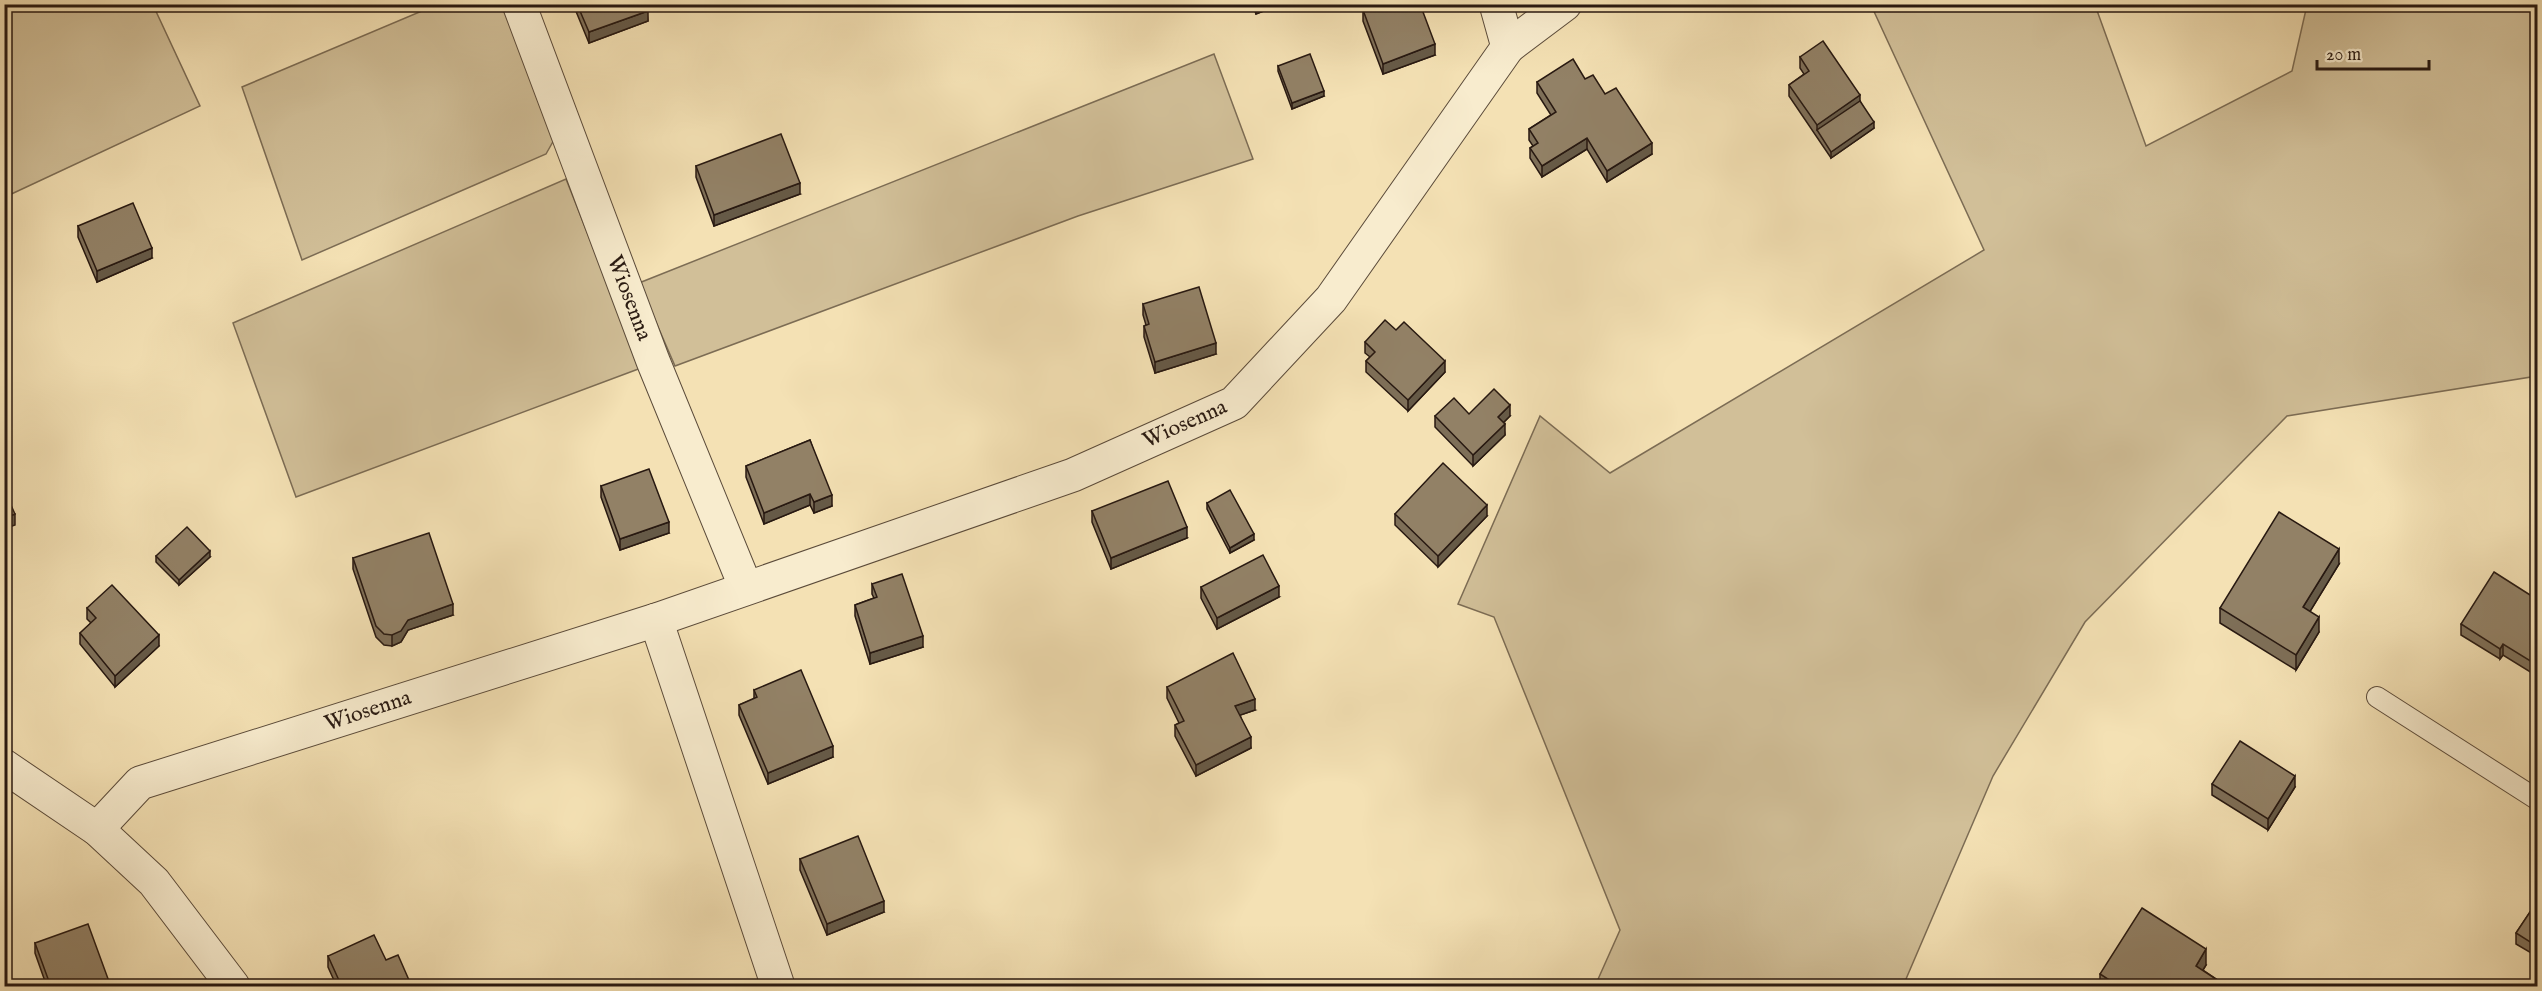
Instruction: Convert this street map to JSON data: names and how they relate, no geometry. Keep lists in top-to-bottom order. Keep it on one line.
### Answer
{"streets":{"street":["Wiosenna"]},"scale_bar":"20 m"}
